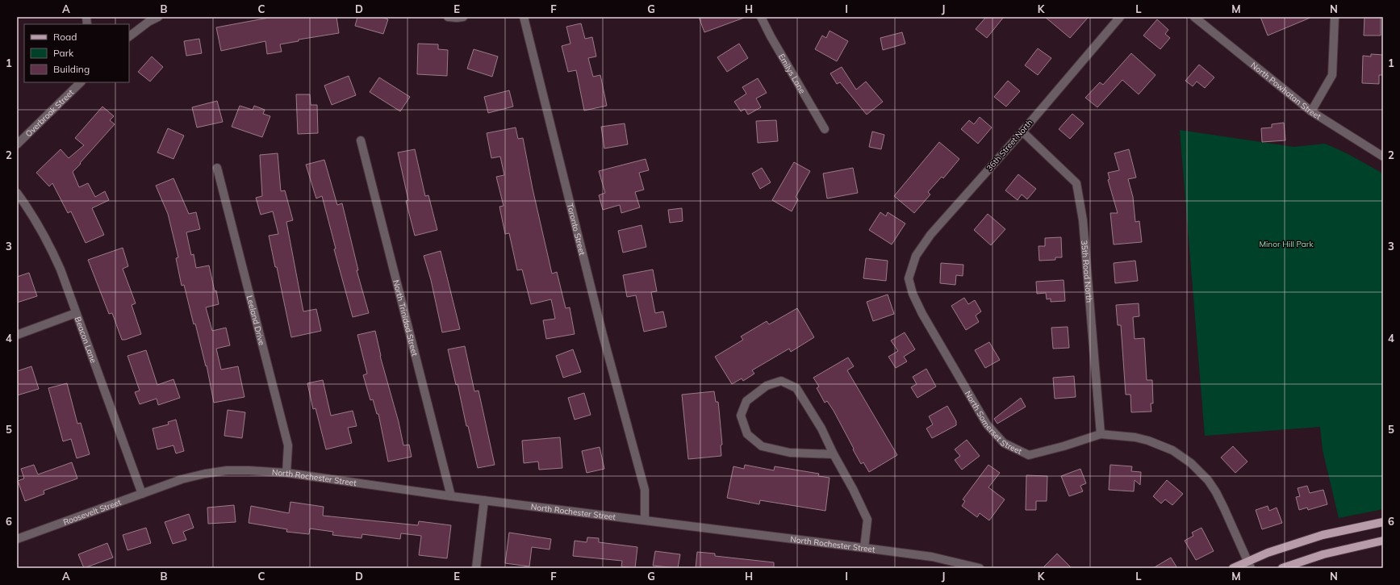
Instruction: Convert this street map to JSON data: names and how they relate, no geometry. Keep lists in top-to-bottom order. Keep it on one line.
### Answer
{"streets":{"street":["Emilys Lane","North Powhatan Street","Overbrook Street","36th Street North","Toronto Street","35th Road North","North Trinidad Street","Leeland Drive","Beacon Lane","North Somerset Street","North Rochester Street","Roosevelt Street"]},"crossings":[["36th Street North","35th Road North"],["36th Street North","North Somerset Street"],["Toronto Street","North Rochester Street"],["35th Road North","North Somerset Street"],["North Trinidad Street","North Rochester Street"],["Leeland Drive","North Rochester Street"],["Beacon Lane","Roosevelt Street"],["North Rochester Street","Roosevelt Street"]],"parks":["Minor Hill Park"],"legend":["Road","Park","Building"],"grid":{"columns":["A","B","C","D","E","F","G","H","I","J","K","L","M","N"],"rows":["1","2","3","4","5","6"]}}
